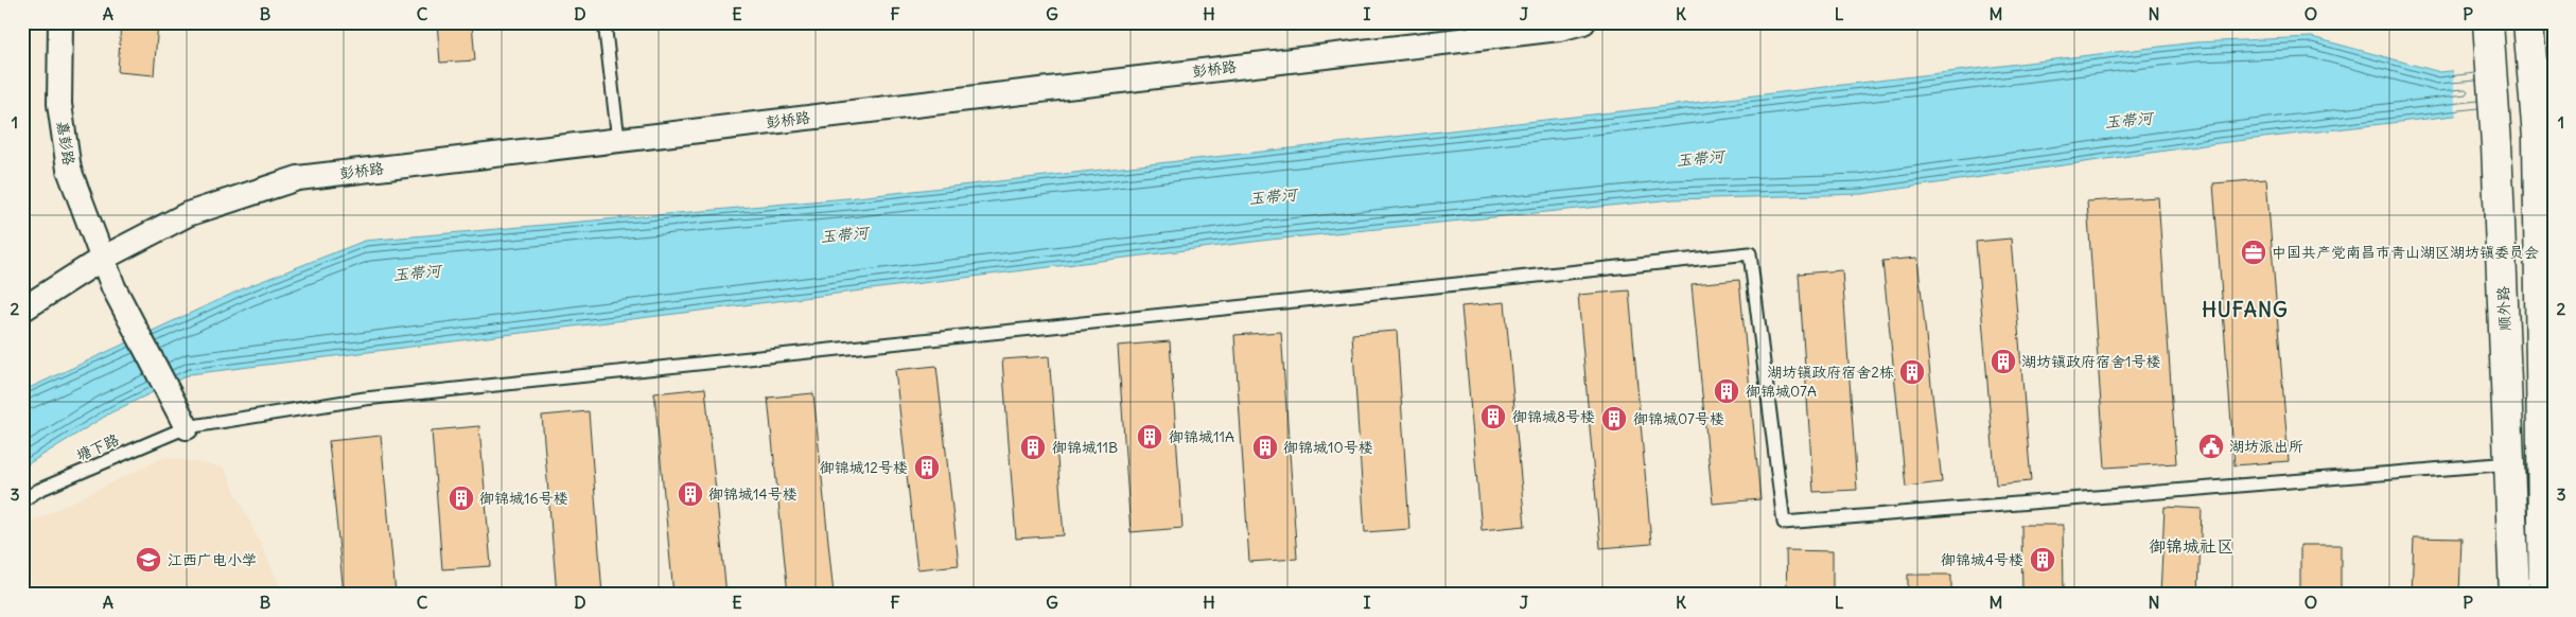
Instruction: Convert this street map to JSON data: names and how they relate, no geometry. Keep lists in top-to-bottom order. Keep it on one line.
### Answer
{"streets":{"main road":["顺外路"],"street":["彭桥路","嘉彭路"],"lane":["塘下路"]},"crossings":[["彭桥路","嘉彭路"],["嘉彭路","塘下路"],["顺外路","塘下路"]],"districts":["HUFANG","御锦城社区"],"water":["玉带河"],"places":{"office":["中国共产党南昌市青山湖区湖坊镇委员会"],"building":["湖坊镇政府宿舍1号楼","湖坊镇政府宿舍2栋","御锦城07A","御锦城8号楼","御锦城07号楼","御锦城11A","御锦城11B","御锦城10号楼","御锦城12号楼","御锦城14号楼","御锦城16号楼","御锦城4号楼"],"public building":["湖坊派出所"],"school or university":["江西广电小学"]},"grid":{"columns":["A","B","C","D","E","F","G","H","I","J","K","L","M","N","O","P"],"rows":["1","2","3"]}}
